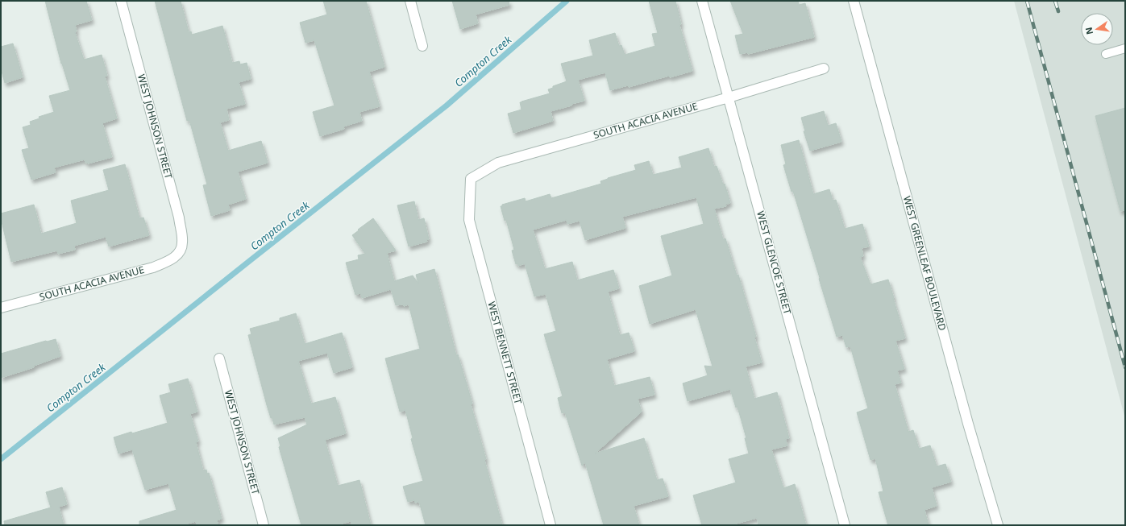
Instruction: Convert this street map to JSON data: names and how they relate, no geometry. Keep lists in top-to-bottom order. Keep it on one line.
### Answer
{"streets":{"street":["SOUTH ACACIA AVENUE","WEST JOHNSON STREET","WEST GLENCOE STREET","WEST GREENLEAF BOULEVARD","WEST BENNETT STREET"]},"crossings":[["SOUTH ACACIA AVENUE","WEST JOHNSON STREET"],["SOUTH ACACIA AVENUE","WEST GLENCOE STREET"],["SOUTH ACACIA AVENUE","WEST BENNETT STREET"]],"water":["Compton Creek"],"north":"left"}
